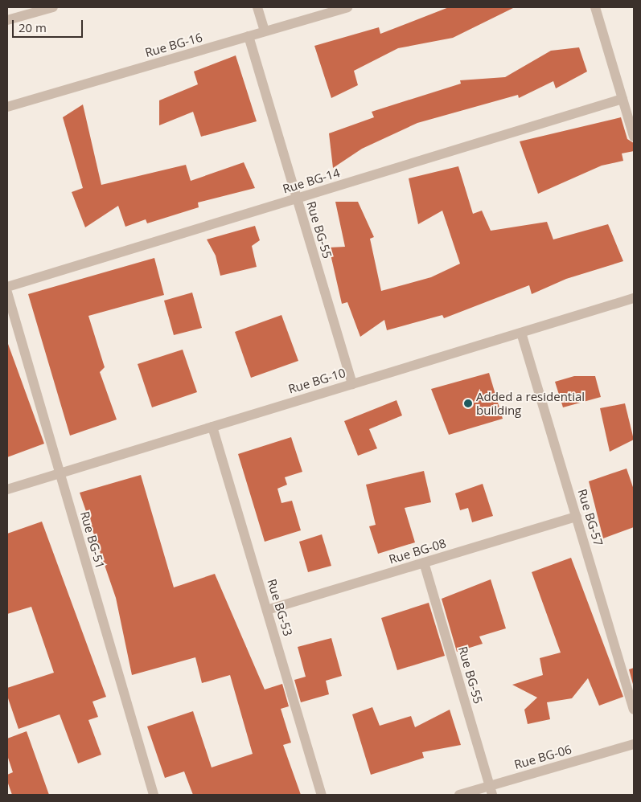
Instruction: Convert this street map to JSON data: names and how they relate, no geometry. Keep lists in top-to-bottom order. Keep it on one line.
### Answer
{"streets":{"street":["Rue BG-16","Rue BG-14","Rue BG-55","Rue BG-10","Rue BG-57","Rue BG-51","Rue BG-08","Rue BG-53","Rue BG-06"]},"crossings":[["Rue BG-16","Rue BG-55"],["Rue BG-14","Rue BG-55"],["Rue BG-55","Rue BG-10"],["Rue BG-55","Rue BG-08"],["Rue BG-55","Rue BG-06"],["Rue BG-10","Rue BG-57"],["Rue BG-10","Rue BG-51"],["Rue BG-10","Rue BG-53"],["Rue BG-57","Rue BG-08"],["Rue BG-08","Rue BG-53"]],"places":["Added a residential building"],"scale_bar":"20 m"}
